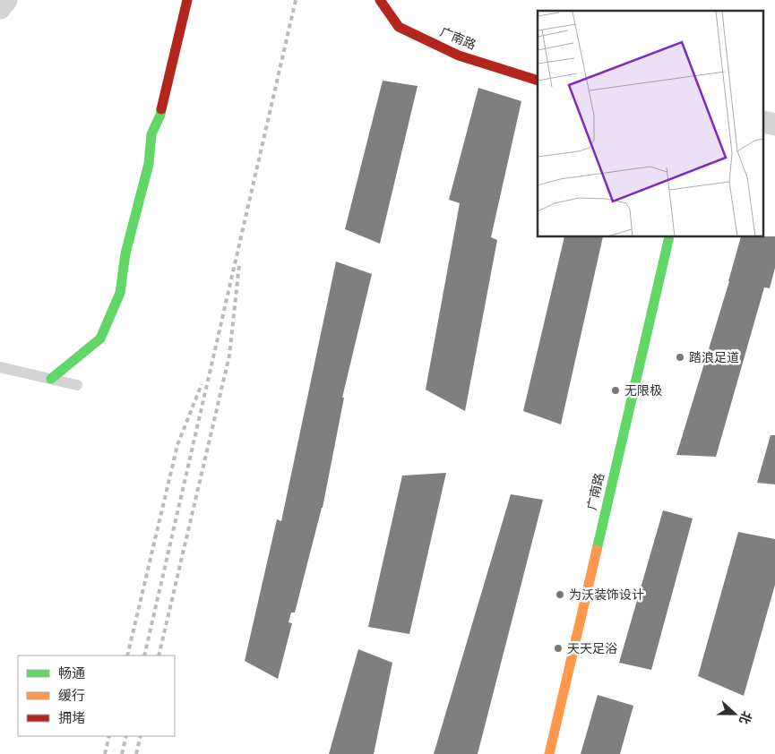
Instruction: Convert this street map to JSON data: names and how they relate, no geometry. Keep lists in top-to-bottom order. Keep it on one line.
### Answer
{"streets":{"street":["广南路"]},"places":["踏浪足道","无限极","为沃装饰设计","天天足浴"],"legend":["畅通","缓行","拥堵"],"north":"right"}
